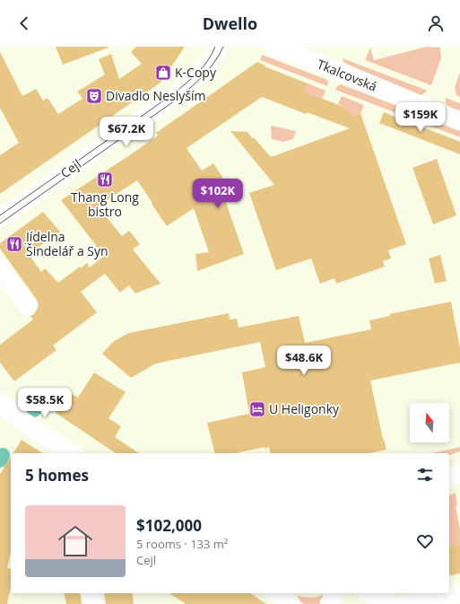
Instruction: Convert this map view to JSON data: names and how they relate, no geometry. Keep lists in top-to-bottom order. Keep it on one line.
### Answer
{"streets":{"street":["Tkalcovská","Cejl"]},"places":{"shop":["K-Copy"],"theatre":["Divadlo Neslyším"],"restaurant":["Thang Long bistro","Jídelna Šindelář a Syn"],"hotel":["U Heligonky"]},"north":"top","page":{"header":"Dwello","price":["$159K","$67.2K","$102K","$48.6K","$58.5K"],"heading":"5 homes","list":[{"name":"$102,000","note":"5 rooms · 133 m² · Cejl"}]}}
